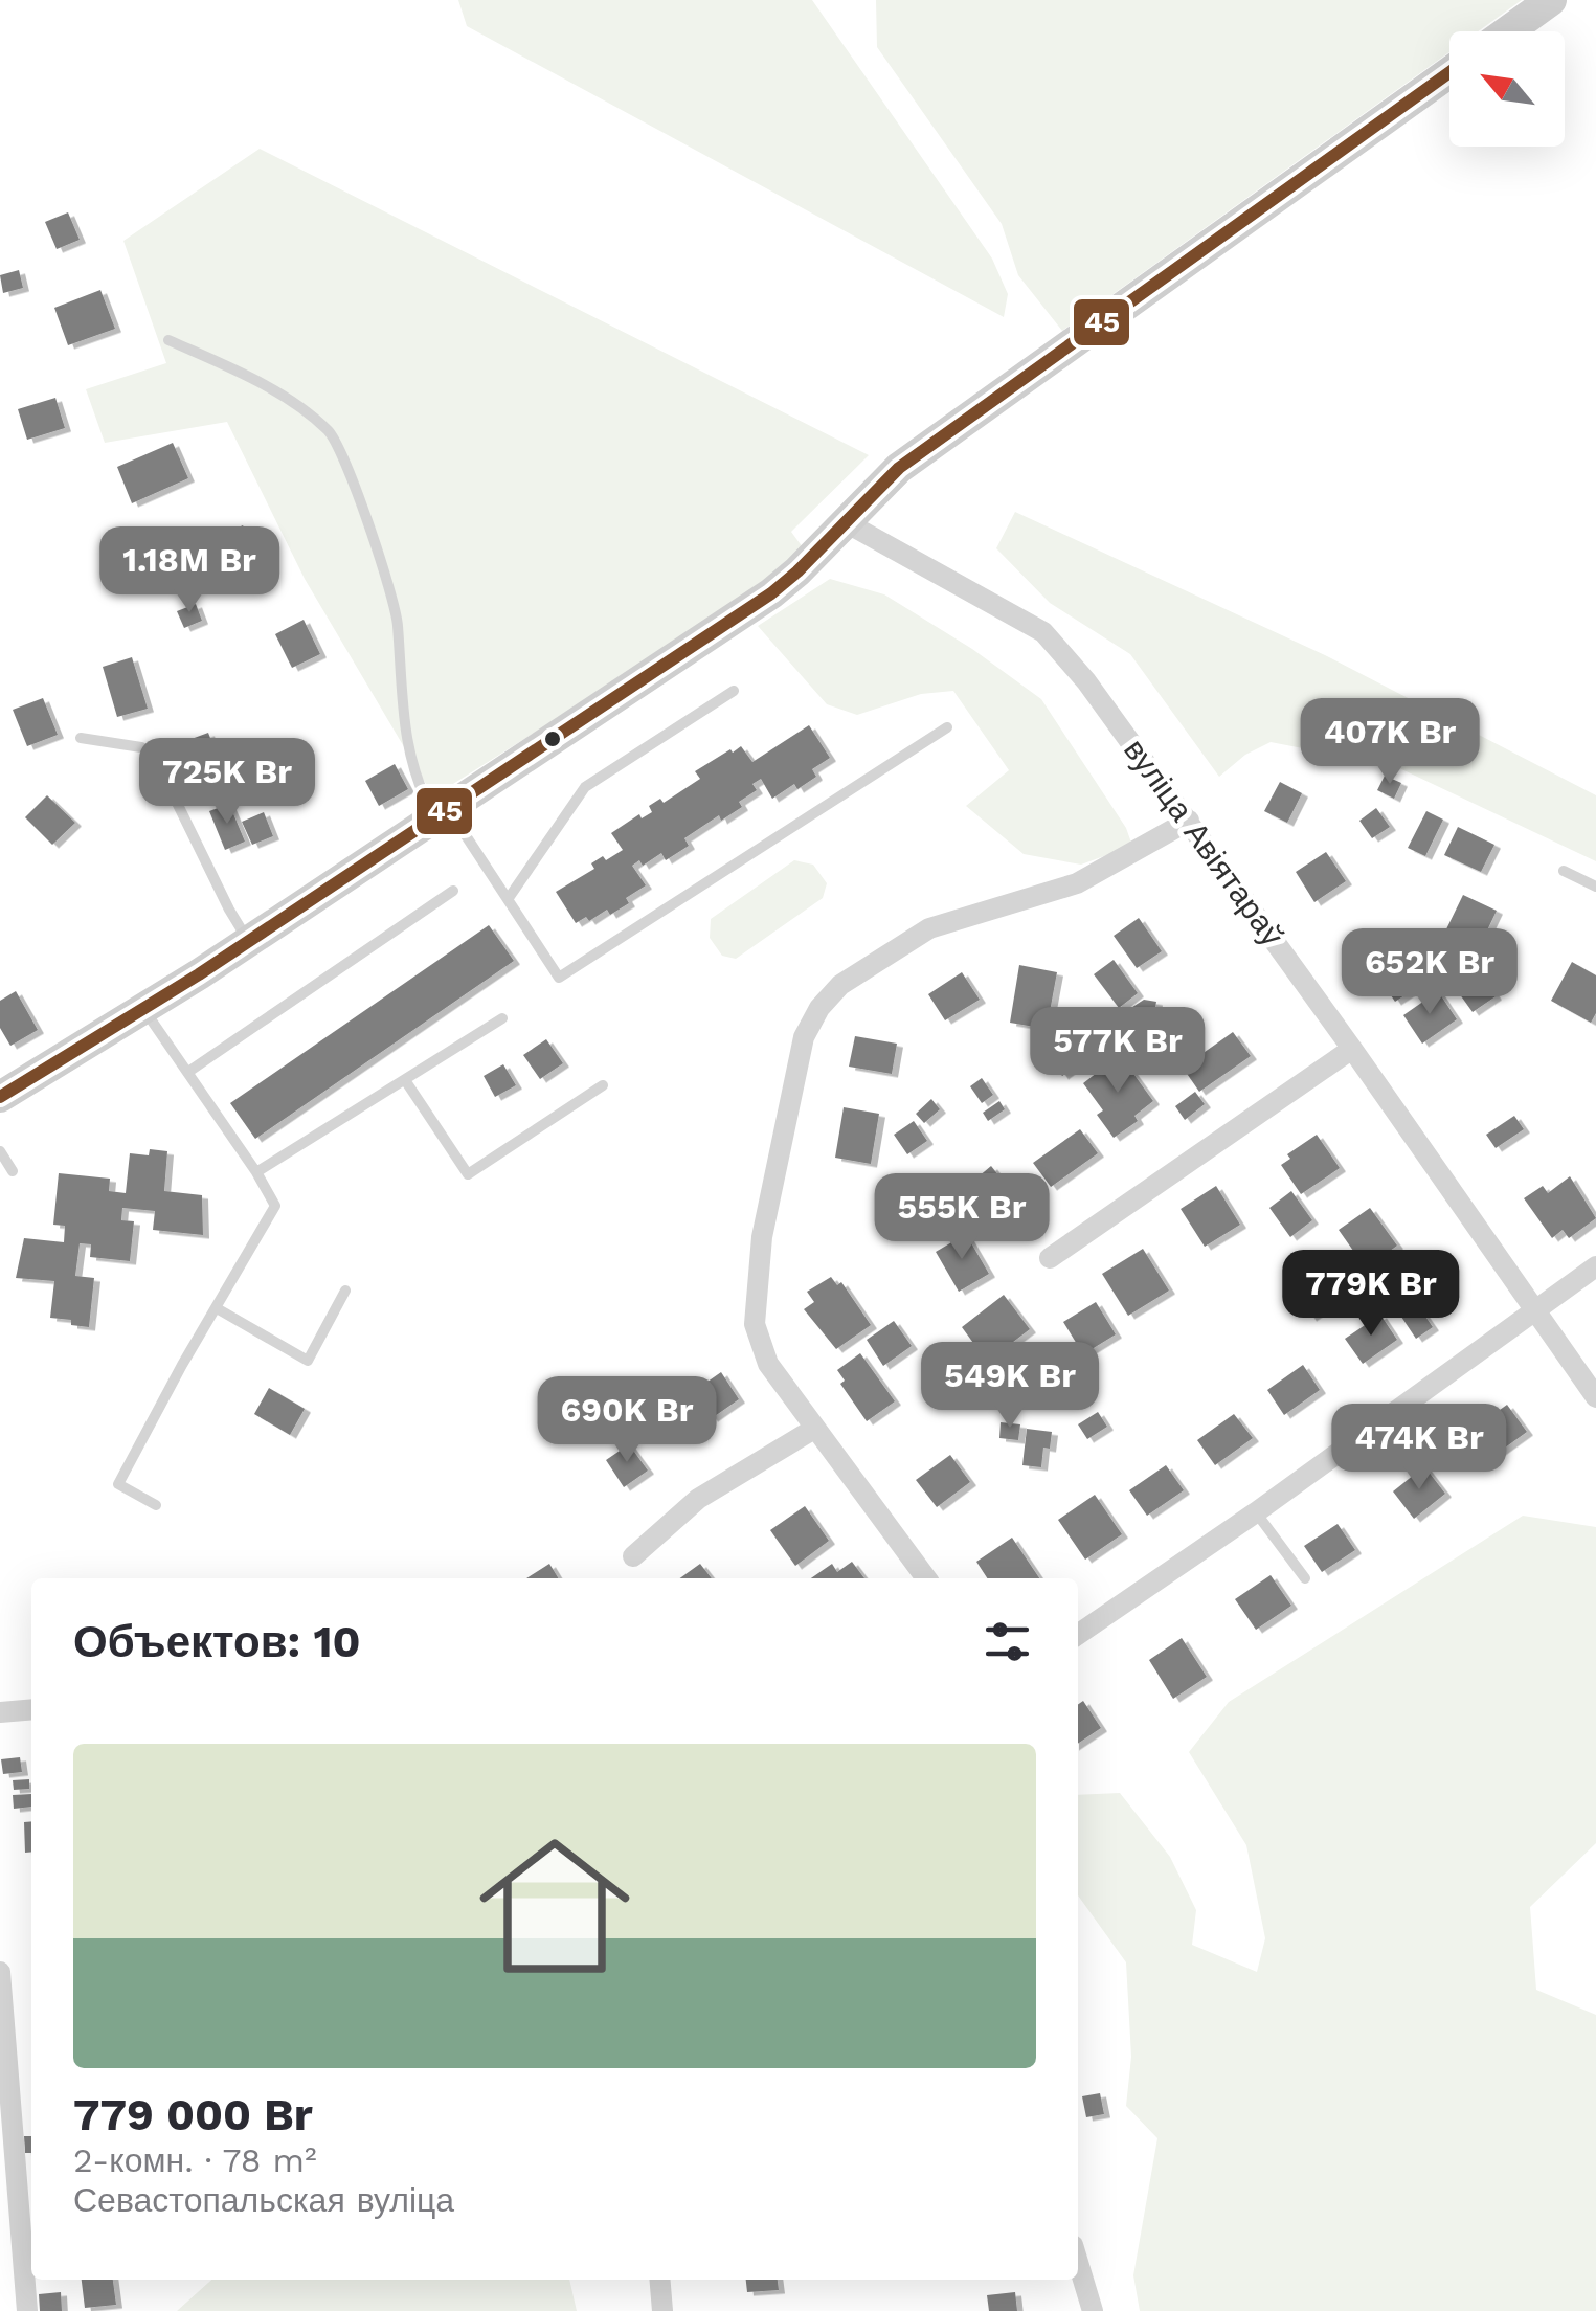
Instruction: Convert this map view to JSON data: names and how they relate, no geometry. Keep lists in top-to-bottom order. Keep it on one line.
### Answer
{"streets":{"street":["вуліца Авіятараў"]},"lines":["transit line 45"],"north":"top left","page":{"price":["1.18M Br","407K Br","725K Br","652K Br","577K Br","555K Br","779K Br","549K Br","690K Br","474K Br"],"heading":"Объектов: 10","list":[{"name":"779 000 Br","note":"2-комн. · 78 m² · Севастопальская вуліца"}]}}
